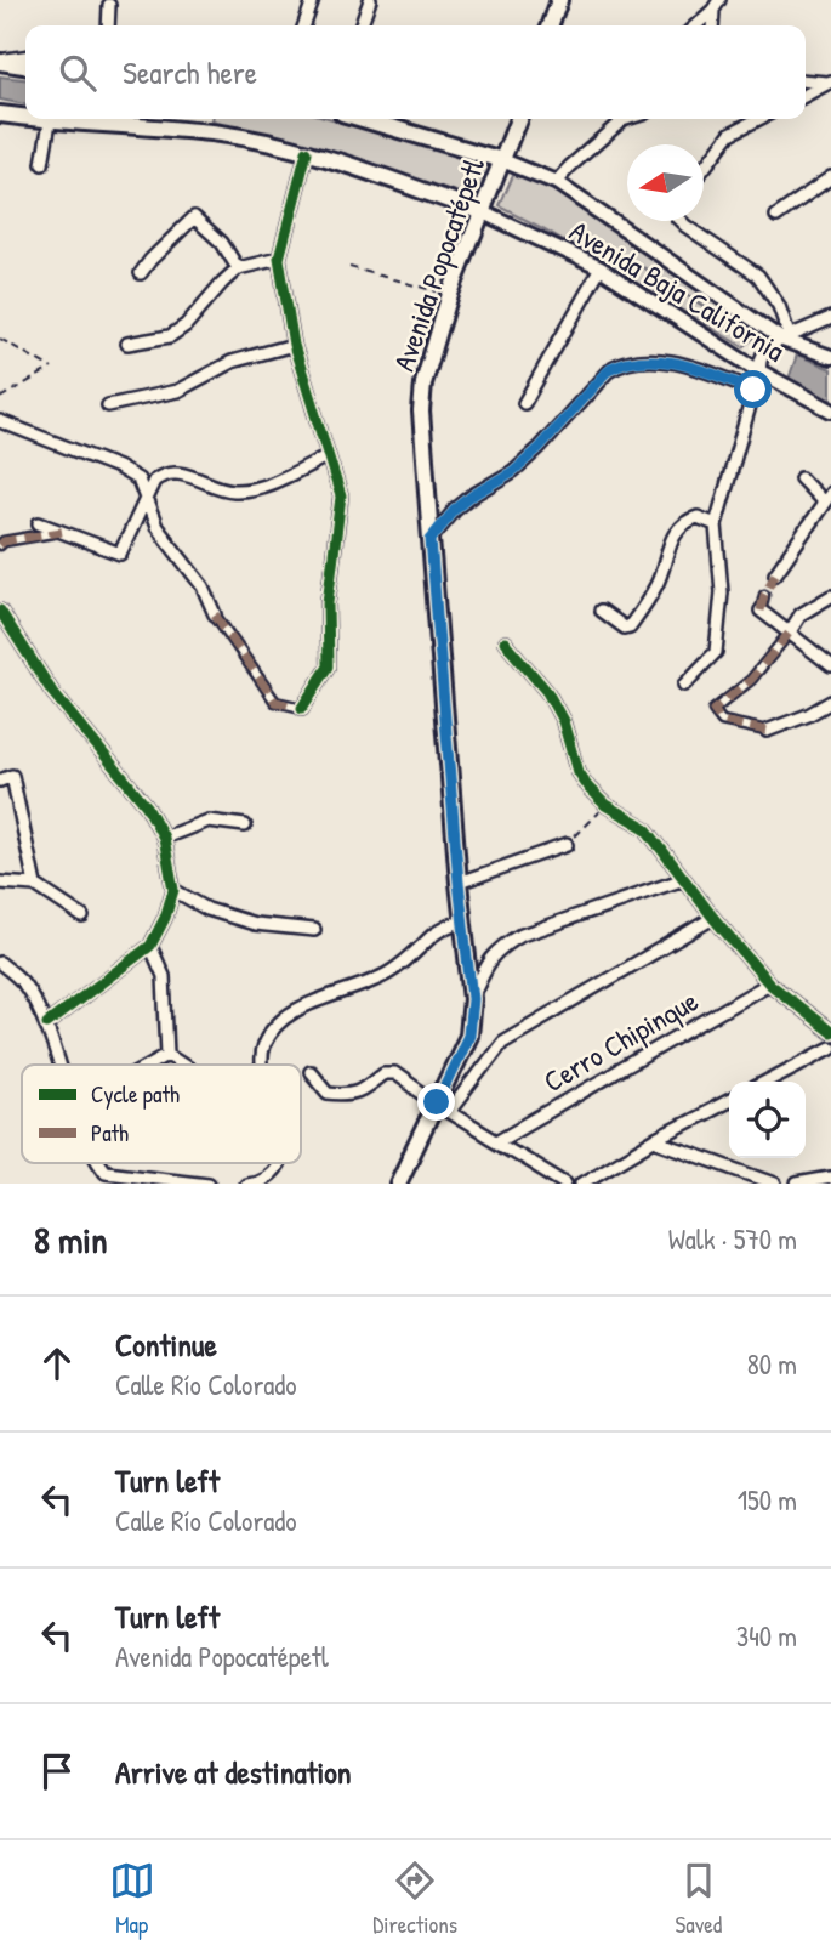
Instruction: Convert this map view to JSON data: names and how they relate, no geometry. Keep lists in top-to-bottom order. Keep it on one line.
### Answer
{"streets":{"main road":["Avenida Popocatépetl","Avenida Baja California"],"street":["Cerro Chipinque"]},"crossings":[["Avenida Popocatépetl","Avenida Baja California"]],"legend":["Cycle path","Path"],"north":"left","page":{"search":"Search here","heading":["8 min","Walk · 570 m"],"list":[["Continue","Calle Río Colorado","80 m"],["Turn left","Calle Río Colorado","150 m"],["Turn left","Avenida Popocatépetl","340 m"],"Arrive at destination"],"nav":["Map","Directions","Saved"]}}
